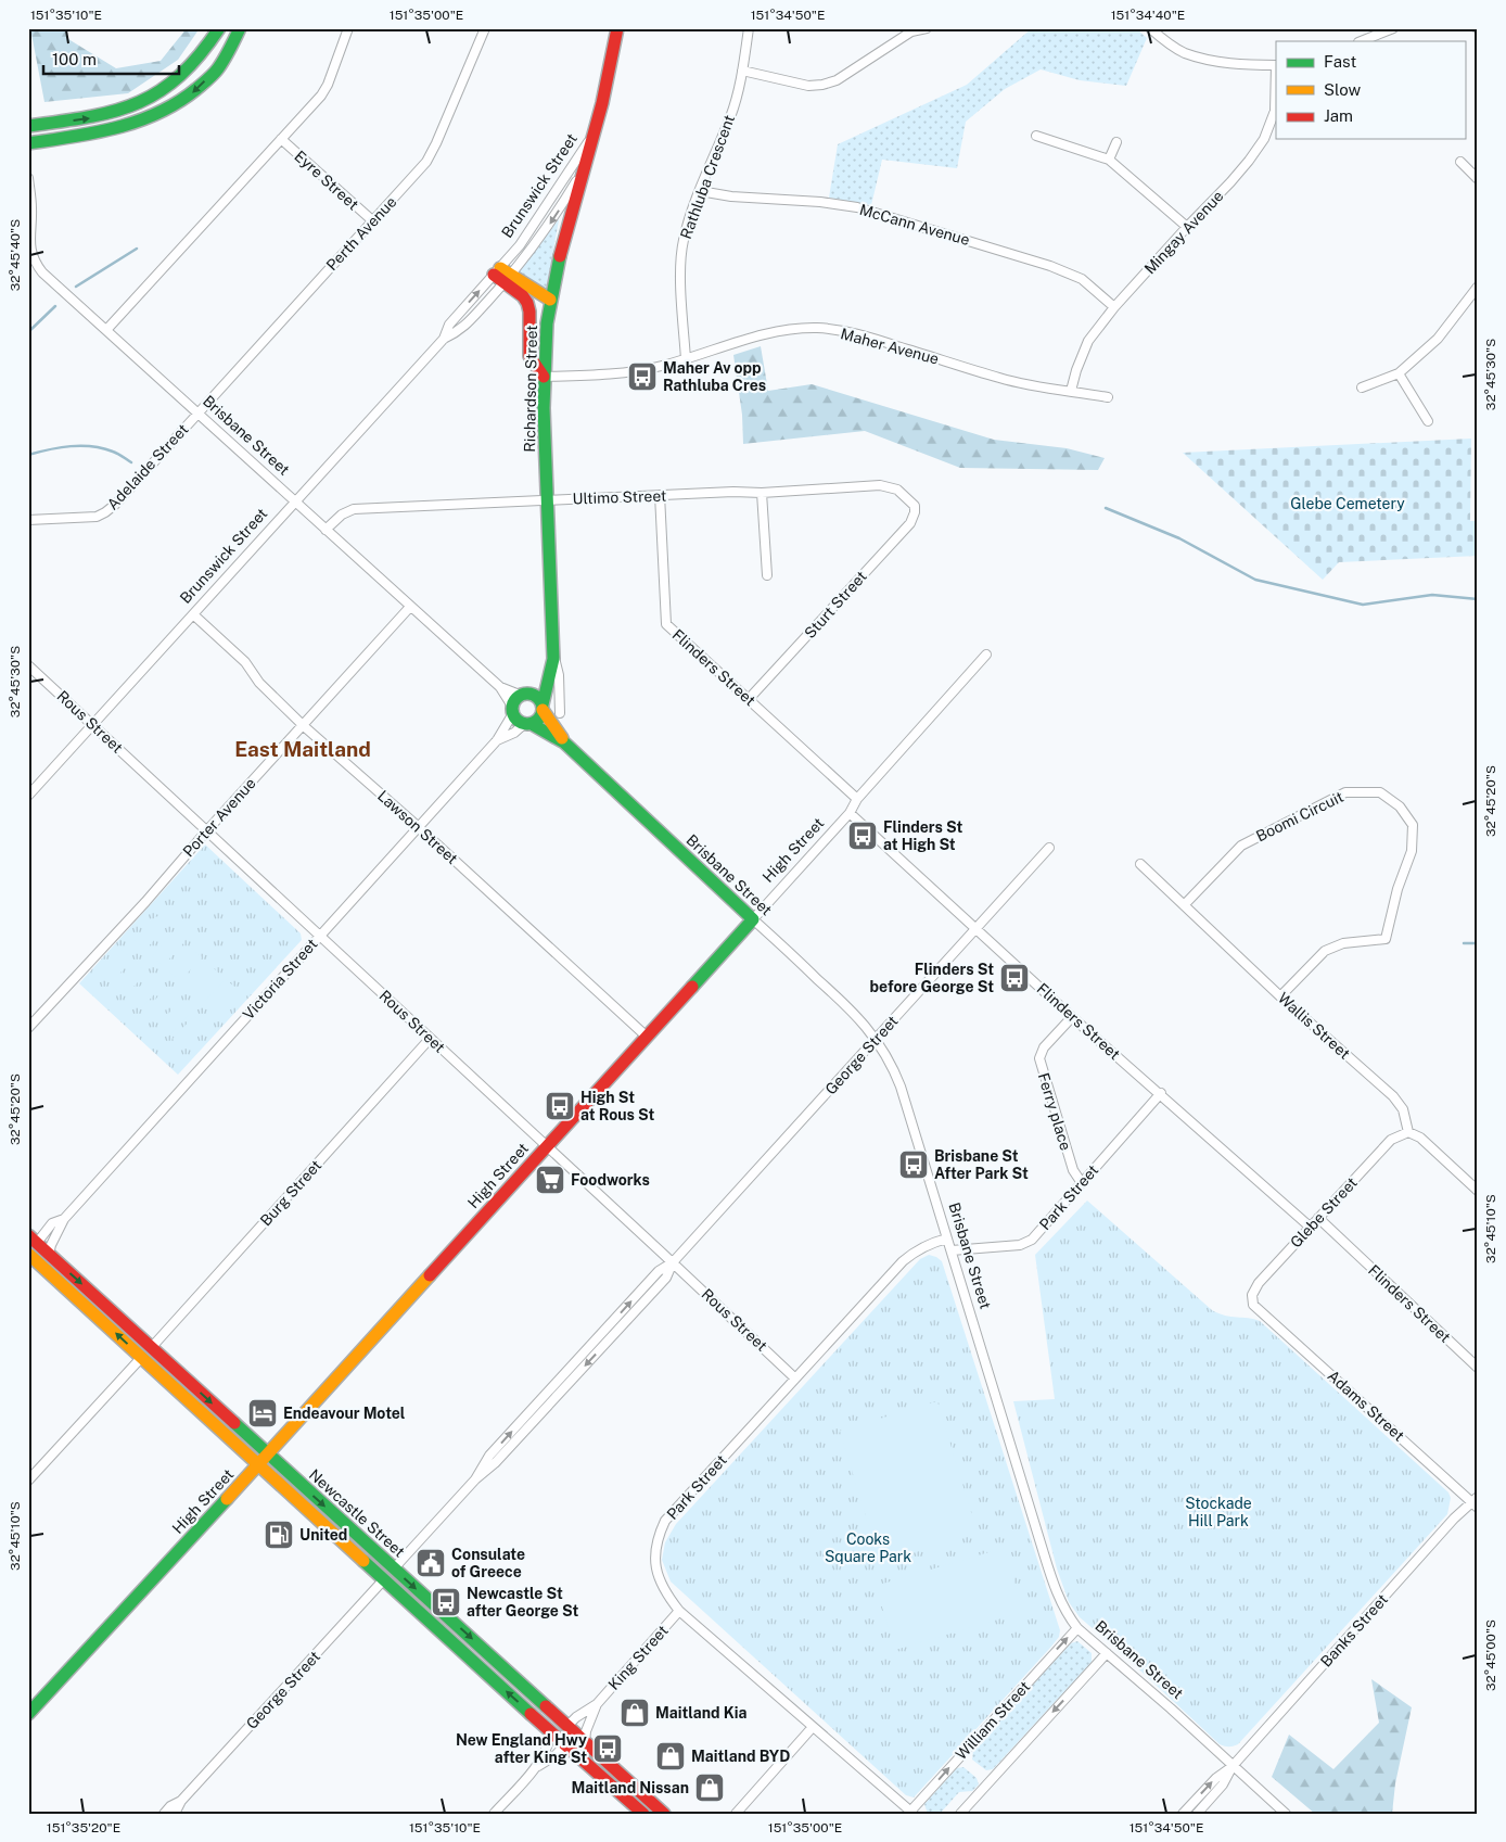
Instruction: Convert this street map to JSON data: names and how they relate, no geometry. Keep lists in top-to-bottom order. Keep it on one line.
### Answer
{"streets":{"main road":["Brunswick Street","Richardson Street","Brisbane Street","High Street","Newcastle Street"],"street":["Rathluba Crescent","Eyre Street","McCann Avenue","Mingay Avenue","Perth Avenue","Maher Avenue","Adelaide Street","Ultimo Street","Sturt Street","Flinders Street","Rous Street","Boomi Circuit","Porter Avenue","Lawson Street","Victoria Street","Wallis Street","George Street","Ferry place","Burg Street","Park Street","Glebe Street","Adams Street","Banks Street","King Street","William Street"]},"crossings":[["Rathluba Crescent","McCann Avenue"],["Rathluba Crescent","Maher Avenue"],["Eyre Street","Perth Avenue"],["Brunswick Street","Richardson Street"],["Brunswick Street","Brisbane Street"],["Brunswick Street","Rous Street"],["Brunswick Street","Lawson Street"],["McCann Avenue","Mingay Avenue"],["Mingay Avenue","Maher Avenue"],["Perth Avenue","Brisbane Street"],["Perth Avenue","Adelaide Street"],["Maher Avenue","Richardson Street"],["Richardson Street","Brisbane Street"],["Richardson Street","Ultimo Street"],["Richardson Street","Victoria Street"],["Brisbane Street","Adelaide Street"],["Brisbane Street","Ultimo Street"],["Brisbane Street","Porter Avenue"],["Brisbane Street","High Street"],["Brisbane Street","Victoria Street"],["Brisbane Street","George Street"],["Brisbane Street","Park Street"],["Brisbane Street","Banks Street"],["Brisbane Street","William Street"],["Ultimo Street","Sturt Street"],["Ultimo Street","Flinders Street"],["Sturt Street","Flinders Street"],["Flinders Street","High Street"],["Flinders Street","George Street"],["Flinders Street","Ferry place"],["Flinders Street","Park Street"],["Flinders Street","Glebe Street"],["Rous Street","Porter Avenue"],["Rous Street","High Street"],["Rous Street","Victoria Street"],["Rous Street","George Street"],["Rous Street","Burg Street"],["Rous Street","Park Street"],["Boomi Circuit","Wallis Street"],["Porter Avenue","Lawson Street"],["Lawson Street","High Street"],["Lawson Street","Victoria Street"],["High Street","Newcastle Street"],["Victoria Street","Newcastle Street"],["Wallis Street","Glebe Street"],["George Street","Newcastle Street"],["Ferry place","Park Street"],["Burg Street","Newcastle Street"],["Park Street","King Street"],["Park Street","William Street"],["Glebe Street","Adams Street"],["Adams Street","Banks Street"],["Newcastle Street","King Street"]],"districts":["East Maitland"],"parks":["Glebe Cemetery","Stockade Hill Park","Cooks Square Park"],"places":{"bus stop":["Maher Av opp Rathluba Cres","Flinders St at High St","Flinders St before George St","High St at Rous St","Brisbane St After Park St","Newcastle St after George St","New England Hwy after King St"],"supermarket":["Foodworks"],"hotel":["Endeavour Motel"],"fuel station":["United"],"public building":["Consulate of Greece"],"shop":["Maitland Kia","Maitland BYD","Maitland Nissan"]},"legend":["Fast","Slow","Jam"],"scale_bar":"100 m","coordinates":["151°35'10\"E","151°35'00\"E","151°34'50\"E","151°34'40\"E","32°45'40\"S","32°45'30\"S","32°45'20\"S","32°45'10\"S","32°45'00\"S","151°35'20\"E"]}
